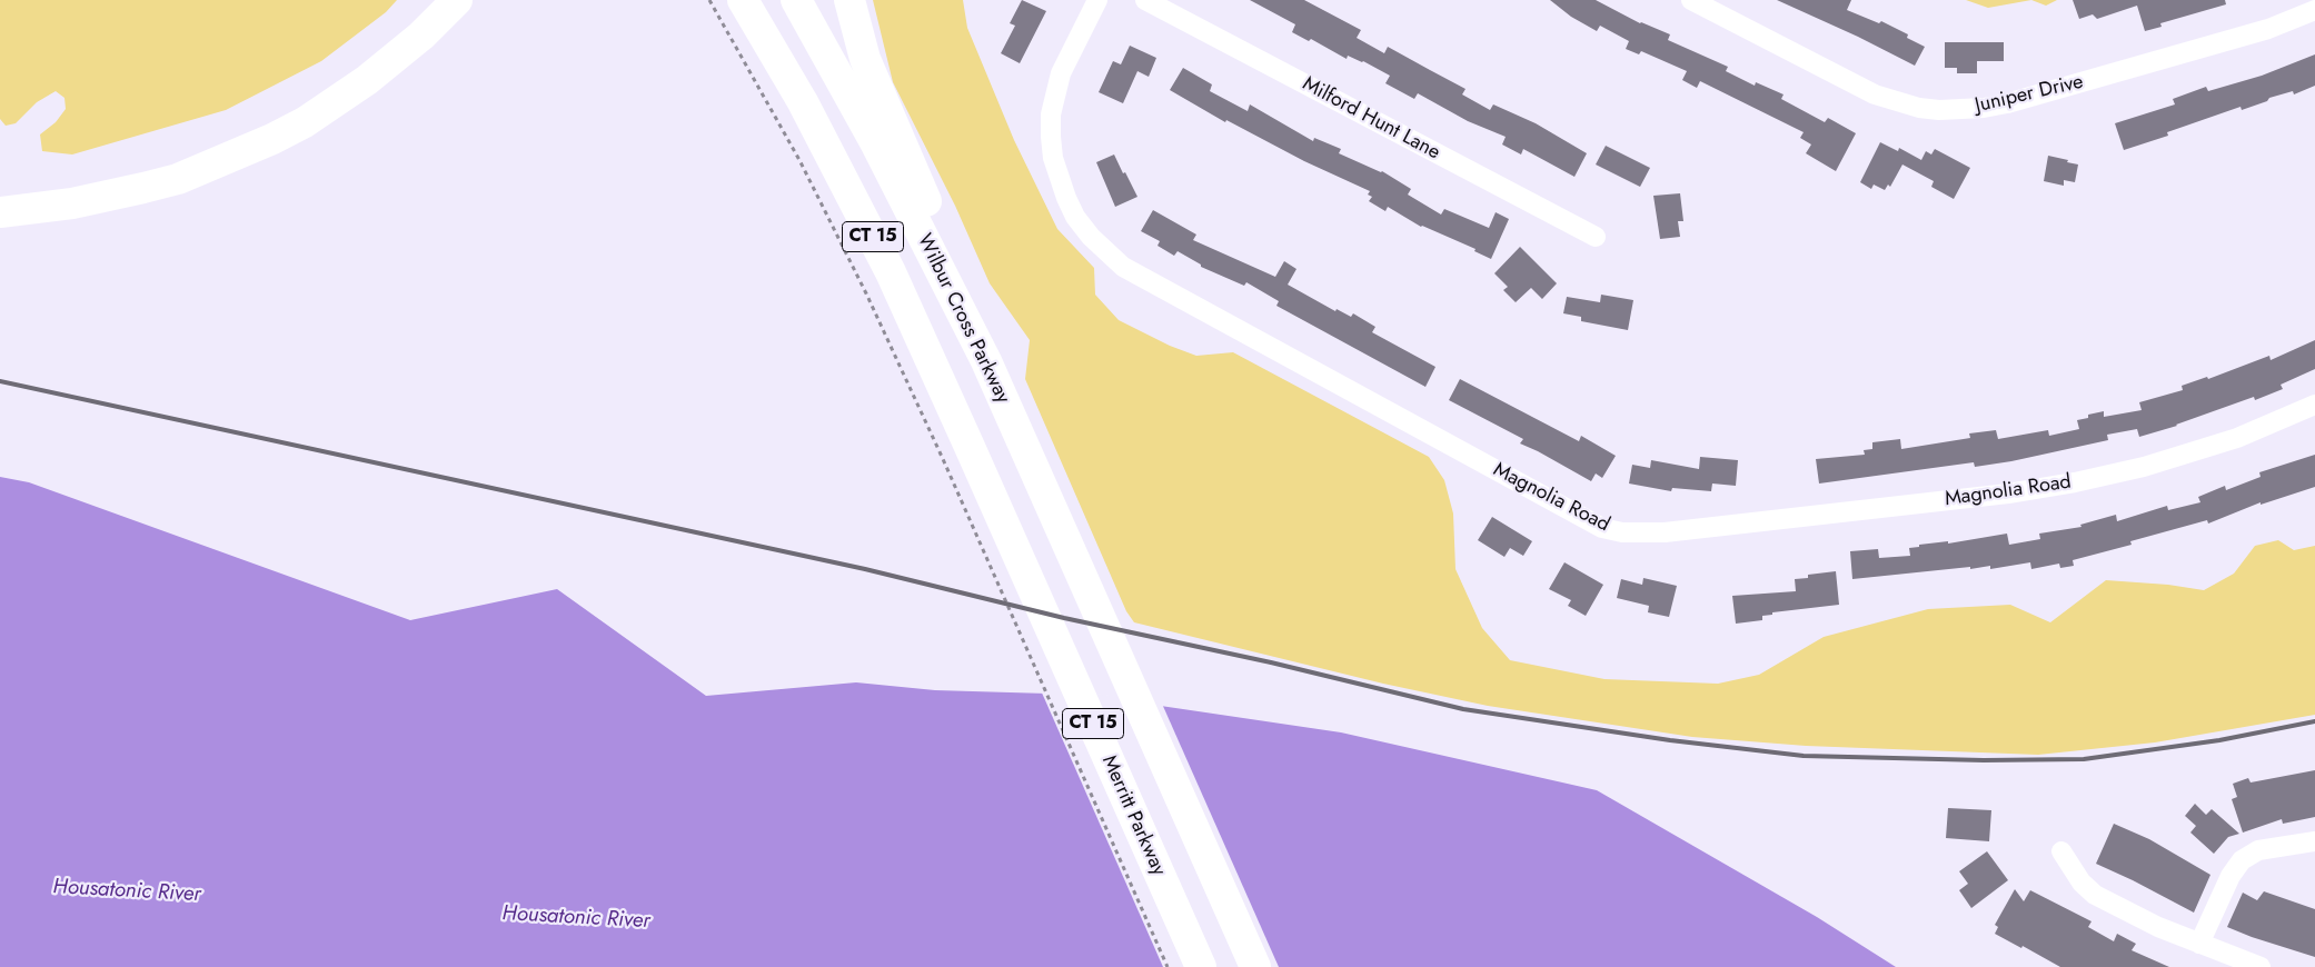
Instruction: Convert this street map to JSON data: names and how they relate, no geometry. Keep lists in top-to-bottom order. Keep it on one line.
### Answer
{"streets":{"highway":["CT 15","Wilbur Cross Parkway","Merritt Parkway"],"street":["Juniper Drive","Milford Hunt Lane","Magnolia Road"]},"water":["Housatonic River"]}
